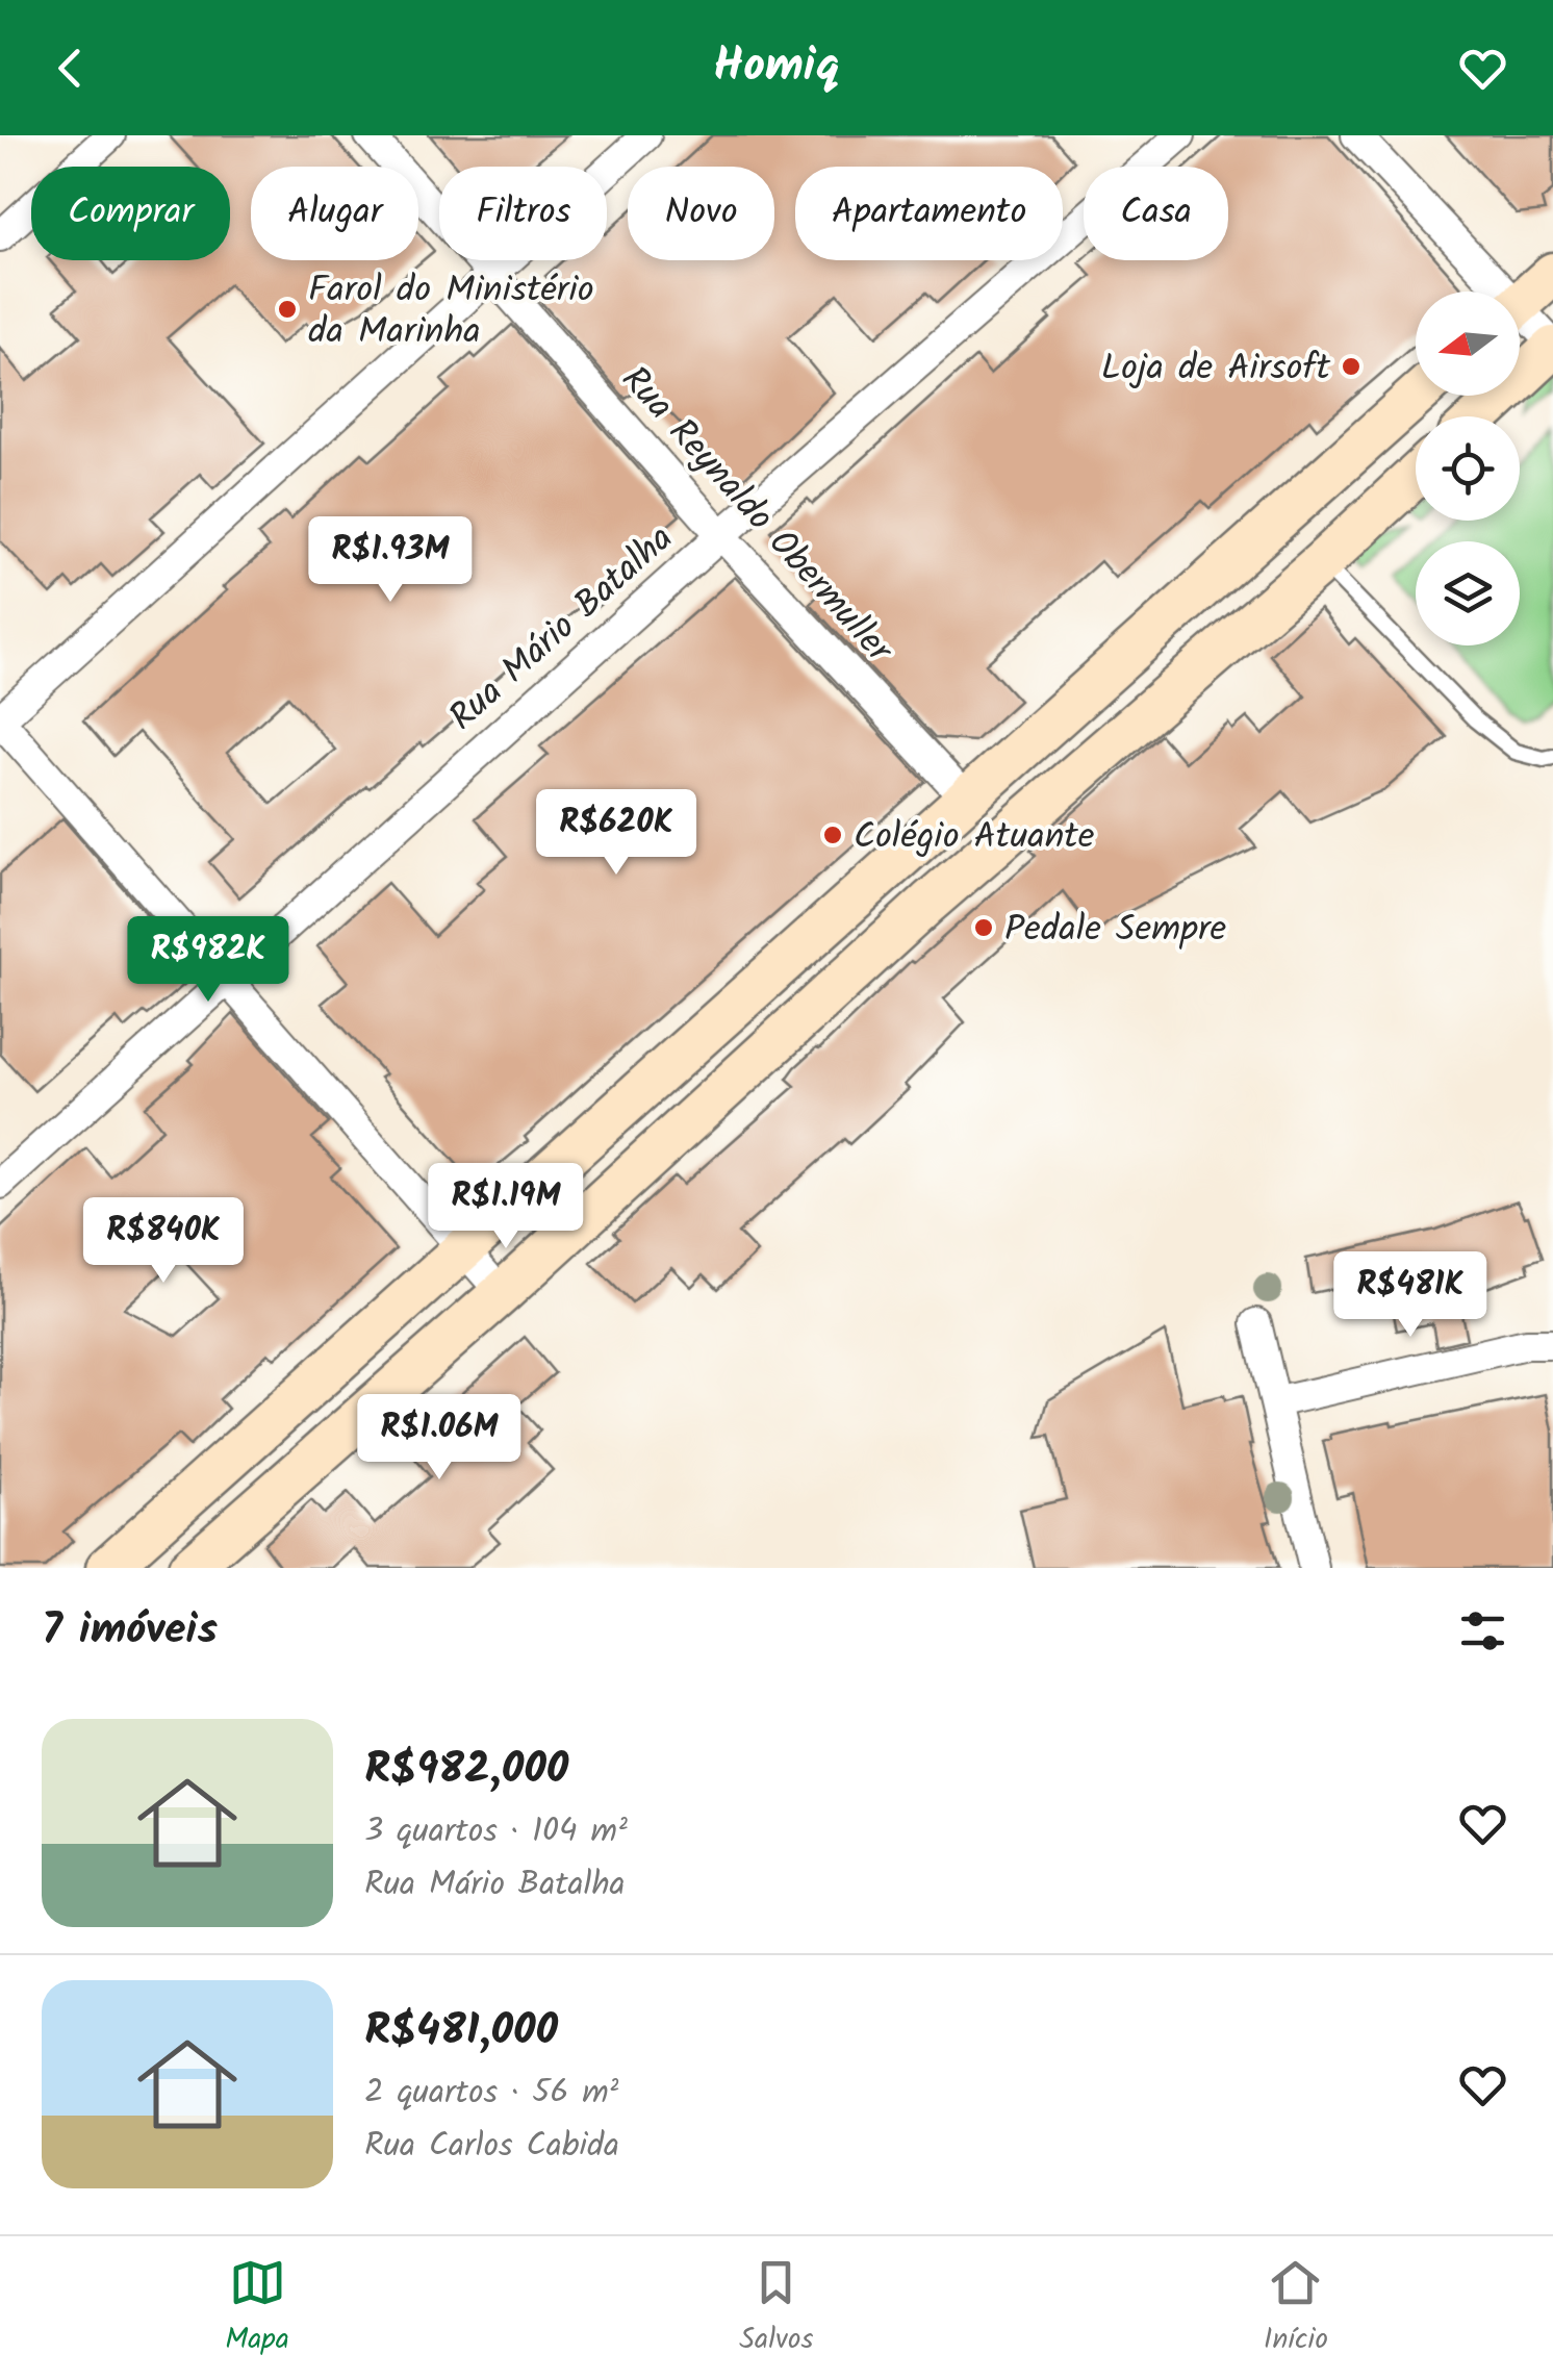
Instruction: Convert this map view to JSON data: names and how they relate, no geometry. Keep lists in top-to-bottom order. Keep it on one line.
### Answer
{"streets":{"street":["Rua Reynaldo Obermuller","Rua Mário Batalha"]},"crossings":[["Rua Reynaldo Obermuller","Rua Mário Batalha"]],"places":["Farol do Ministério da Marinha","Loja de Airsoft","Colégio Atuante","Pedale Sempre"],"north":"left","page":{"header":"Homiq","chip":["Comprar","Alugar","Filtros","Novo","Apartamento","Casa"],"price":["R$1.93M","R$620K","R$982K","R$1.19M","R$840K","R$481K","R$1.06M"],"heading":"7 imóveis","list":[{"name":"R$982,000","note":"3 quartos · 104 m² · Rua Mário Batalha"},{"name":"R$481,000","note":"2 quartos · 56 m² · Rua Carlos Cabida"}],"tabs":["Mapa","Salvos","Início"]}}
